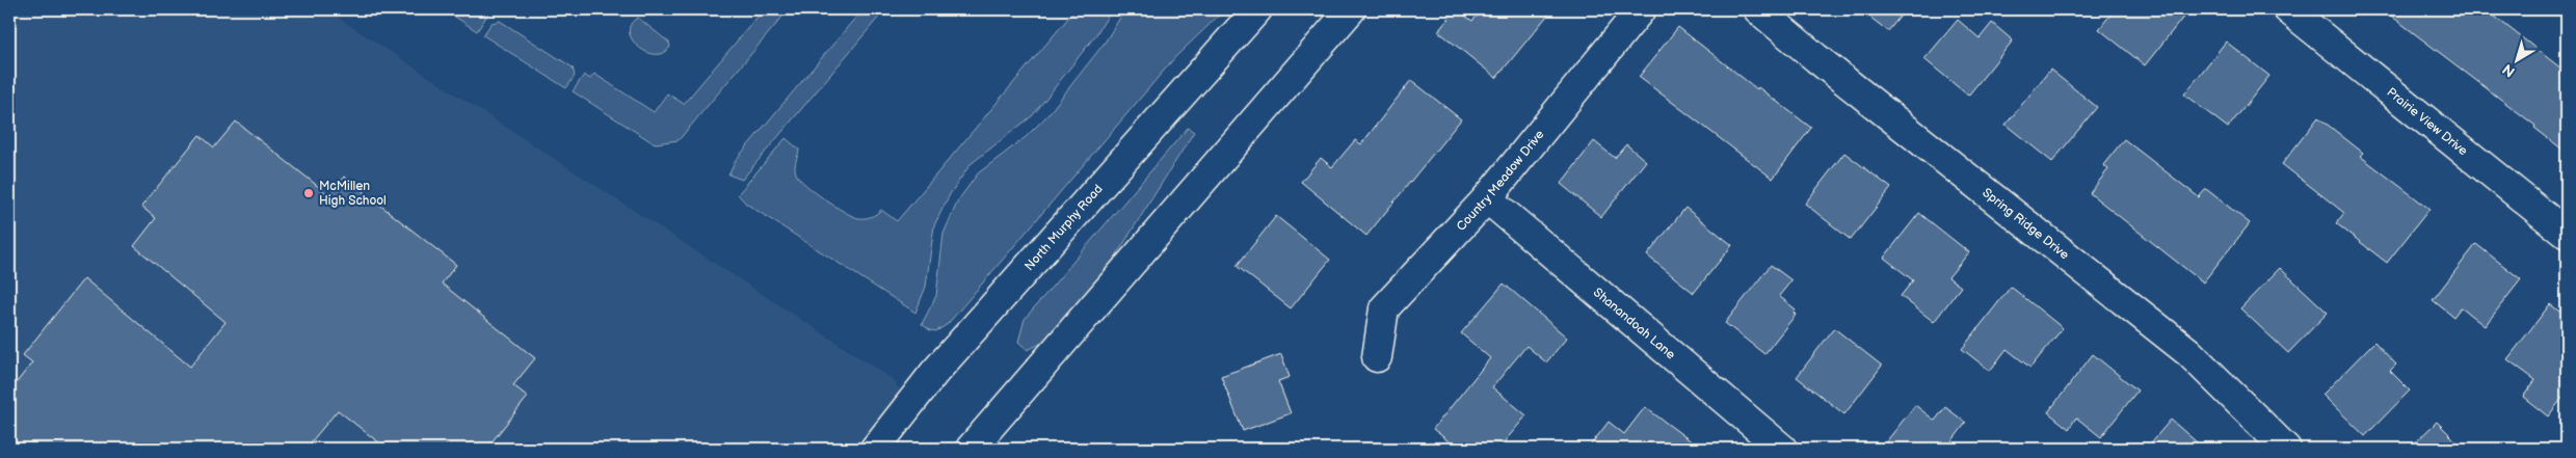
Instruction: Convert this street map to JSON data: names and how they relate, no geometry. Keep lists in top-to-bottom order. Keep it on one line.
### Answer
{"streets":{"street":["Prairie View Drive","Country Meadow Drive","Spring Ridge Drive","North Murphy Road","Shanandoah Lane"]},"crossings":[["Country Meadow Drive","Shanandoah Lane"]],"places":["McMillen High School"],"north":"bottom left"}
